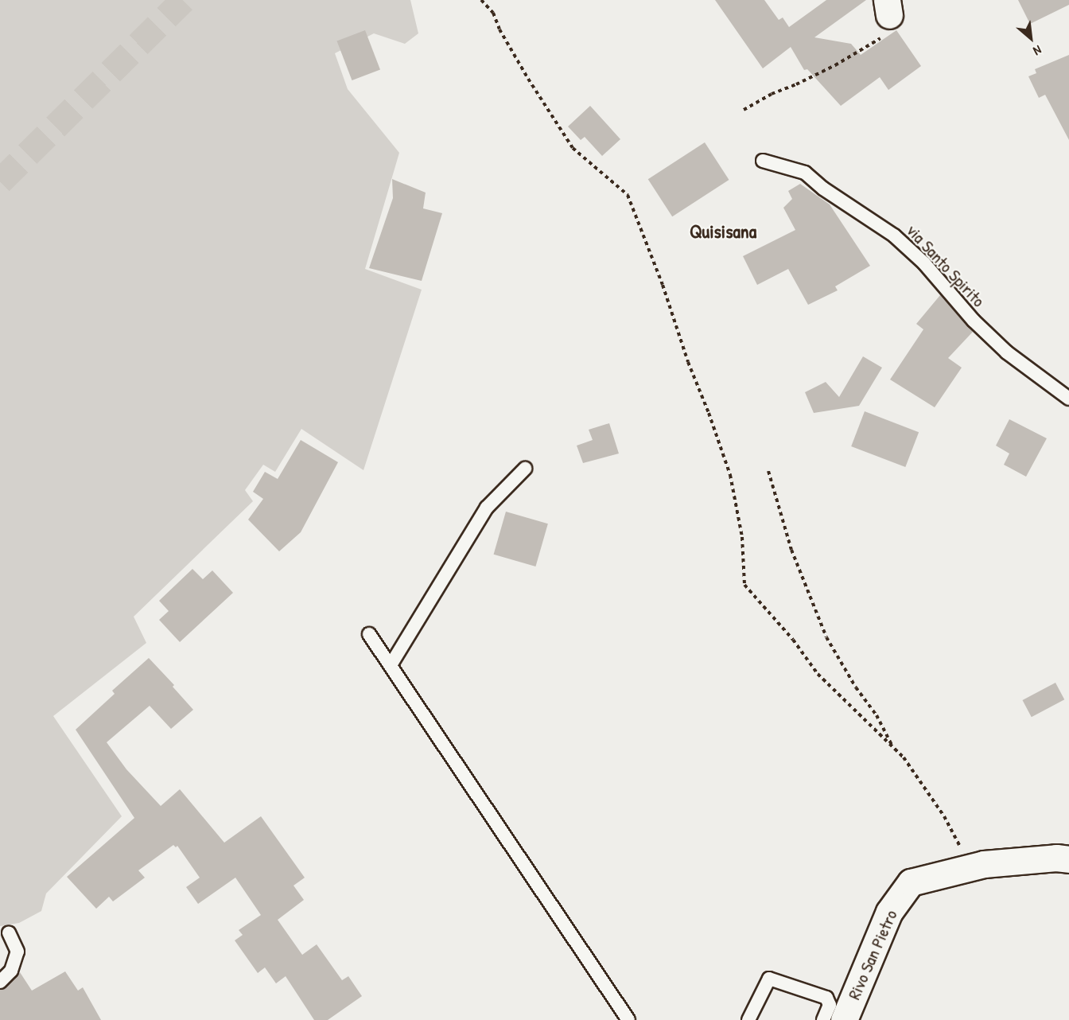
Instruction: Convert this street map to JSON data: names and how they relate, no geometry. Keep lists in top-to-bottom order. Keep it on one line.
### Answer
{"streets":{"street":["Rivo San Pietro"],"lane":["via Santo Spirito"]},"districts":["Quisisana"],"north":"bottom right"}
